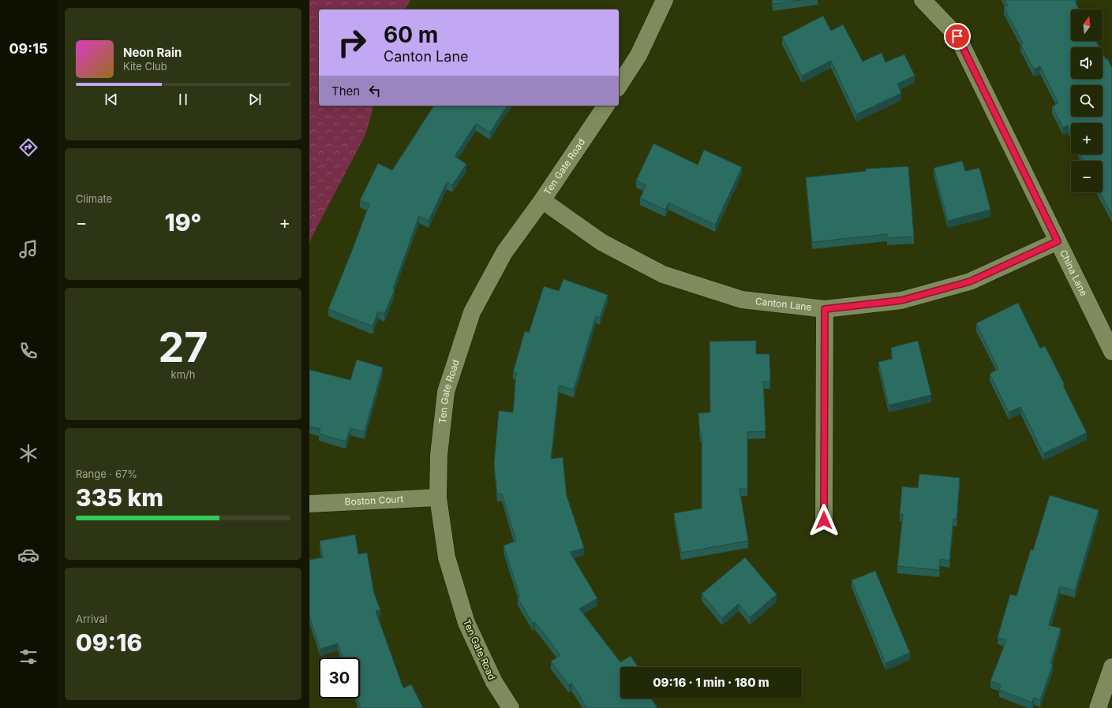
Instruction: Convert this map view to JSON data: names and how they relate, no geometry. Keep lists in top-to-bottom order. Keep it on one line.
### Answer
{"streets":{"street":["Ten Gate Road","China Lane","Canton Lane","Boston Court"]},"crossings":[["Ten Gate Road","Canton Lane"],["Ten Gate Road","Boston Court"],["China Lane","Canton Lane"]],"north":"top","page":{"tabs":"09:15","map_buttons":["+","−"],"turn":["60 m","Canton Lane"],"song":["Neon Rain","Kite Club"],"then":"Then","tile":["Climate",["27","km/h"],["Range · 67%","335 km"],["Arrival","09:16"]],"heat":["−","19°","+"],"limit":"30","trip":"09:16 · 1 min · 180 m"}}
